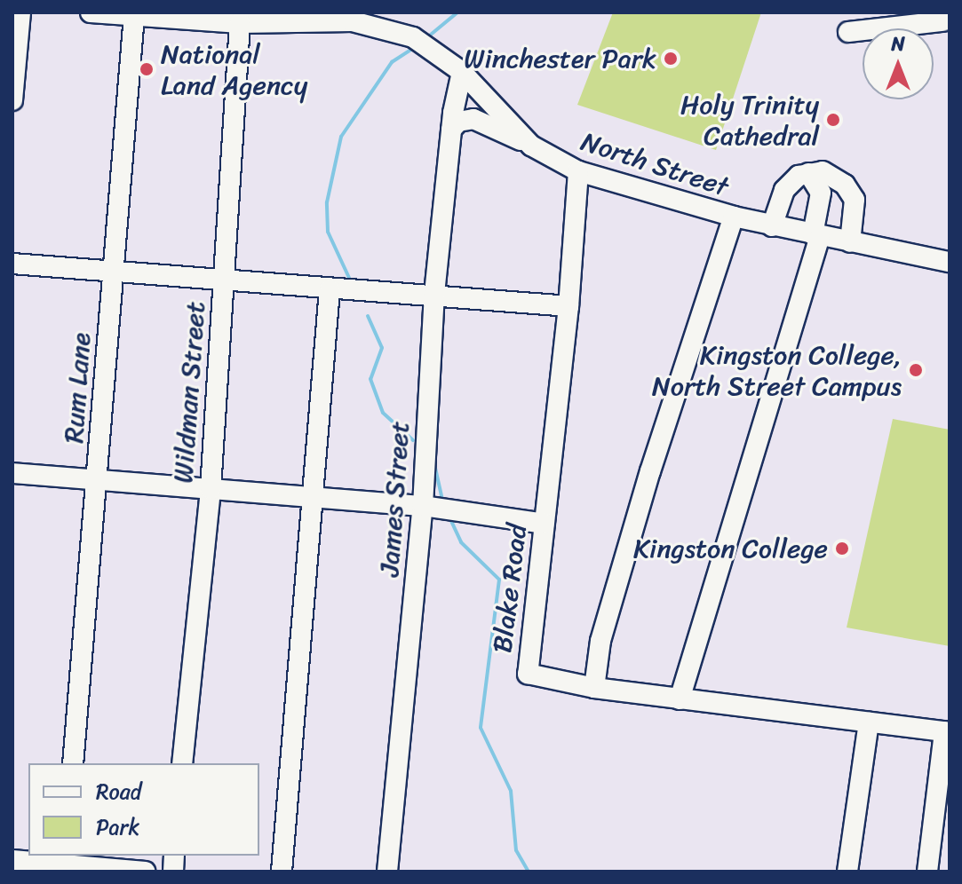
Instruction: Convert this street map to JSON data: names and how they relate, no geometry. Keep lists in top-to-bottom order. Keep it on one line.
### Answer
{"streets":{"street":["North Street","Rum Lane","Wildman Street","James Street","Blake Road"]},"crossings":[["North Street","Rum Lane"],["North Street","Wildman Street"],["North Street","James Street"],["North Street","Blake Road"]],"places":["Winchester Park","National Land Agency","Holy Trinity Cathedral","Kingston College, North Street Campus","Kingston College"],"legend":["Road","Park"],"north":"top"}
